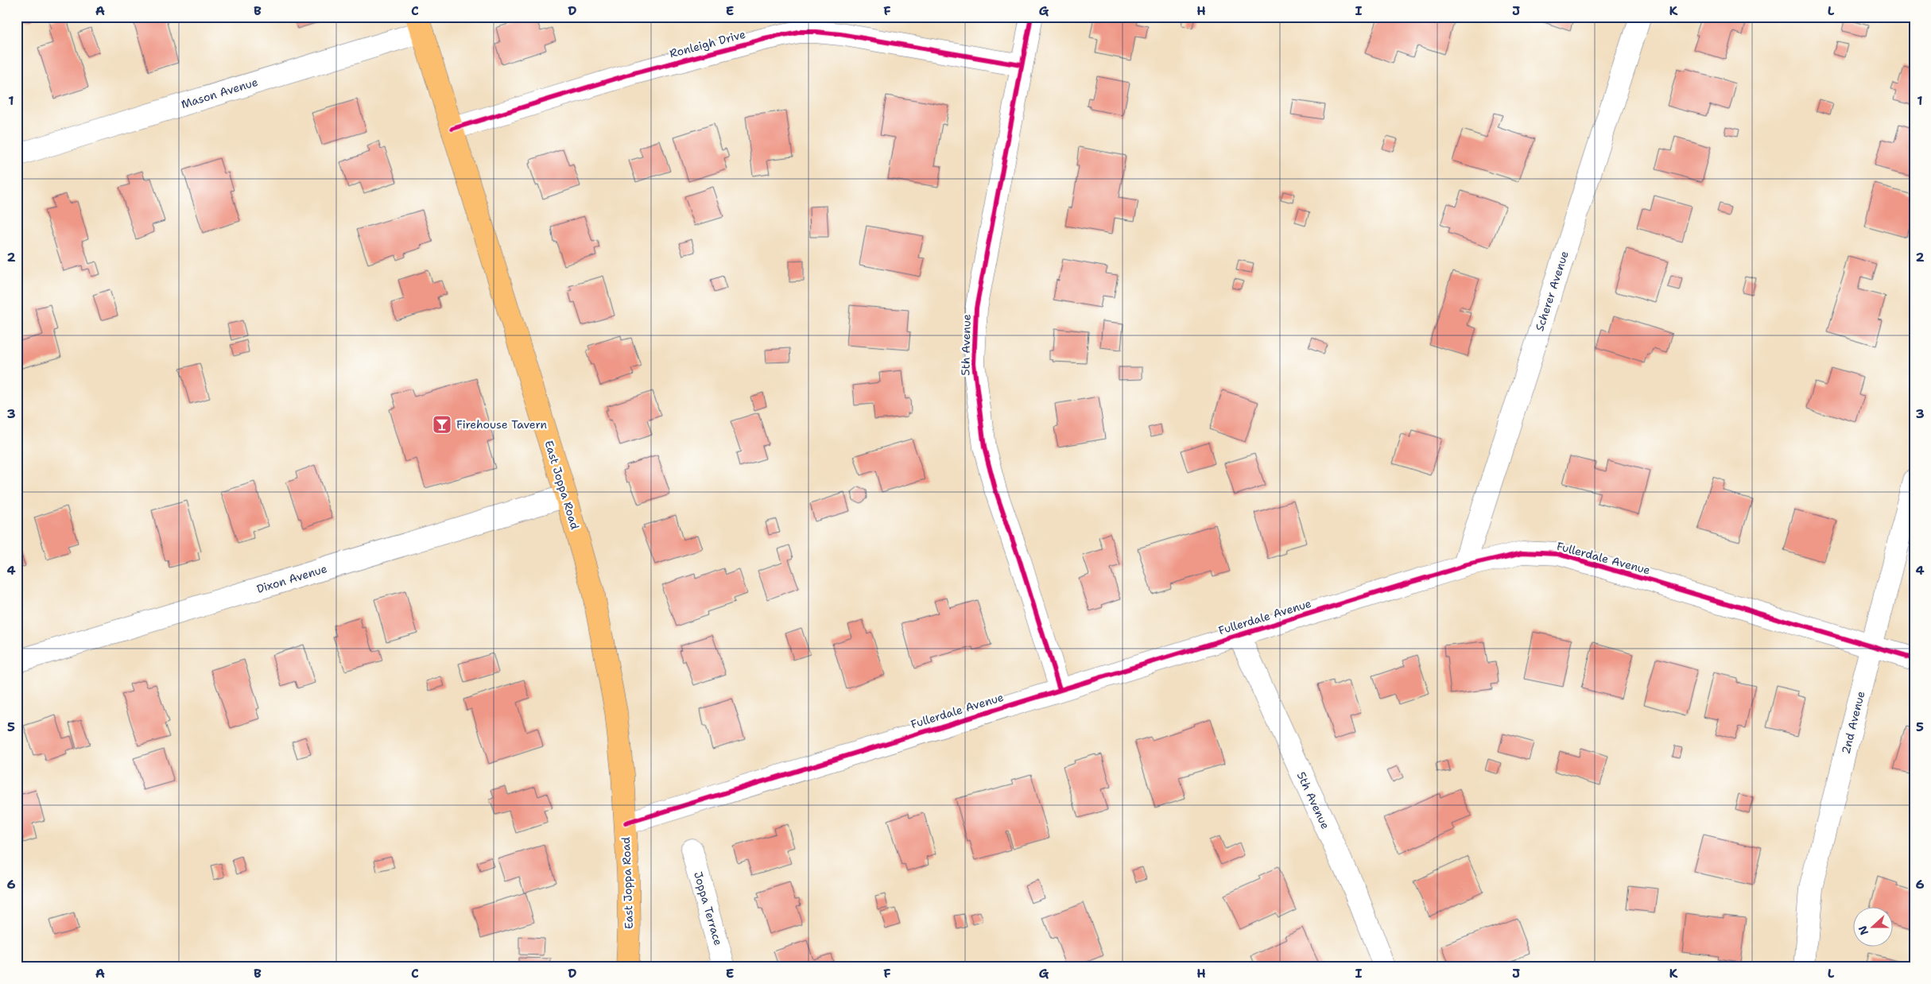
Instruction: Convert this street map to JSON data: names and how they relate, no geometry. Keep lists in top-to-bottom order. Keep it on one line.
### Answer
{"streets":{"main road":["East Joppa Road"],"street":["Ronleigh Drive","Mason Avenue","Scherer Avenue","5th Avenue","Fullerdale Avenue","Dixon Avenue","2nd Avenue","Joppa Terrace"]},"crossings":[["Ronleigh Drive","5th Avenue"],["Ronleigh Drive","East Joppa Road"],["Mason Avenue","East Joppa Road"],["Scherer Avenue","Fullerdale Avenue"],["5th Avenue","Fullerdale Avenue"],["East Joppa Road","Fullerdale Avenue"],["East Joppa Road","Dixon Avenue"],["Fullerdale Avenue","2nd Avenue"]],"places":{"bar":["Firehouse Tavern"]},"north":"left","grid":{"columns":["A","B","C","D","E","F","G","H","I","J","K","L"],"rows":["1","2","3","4","5","6"]}}
